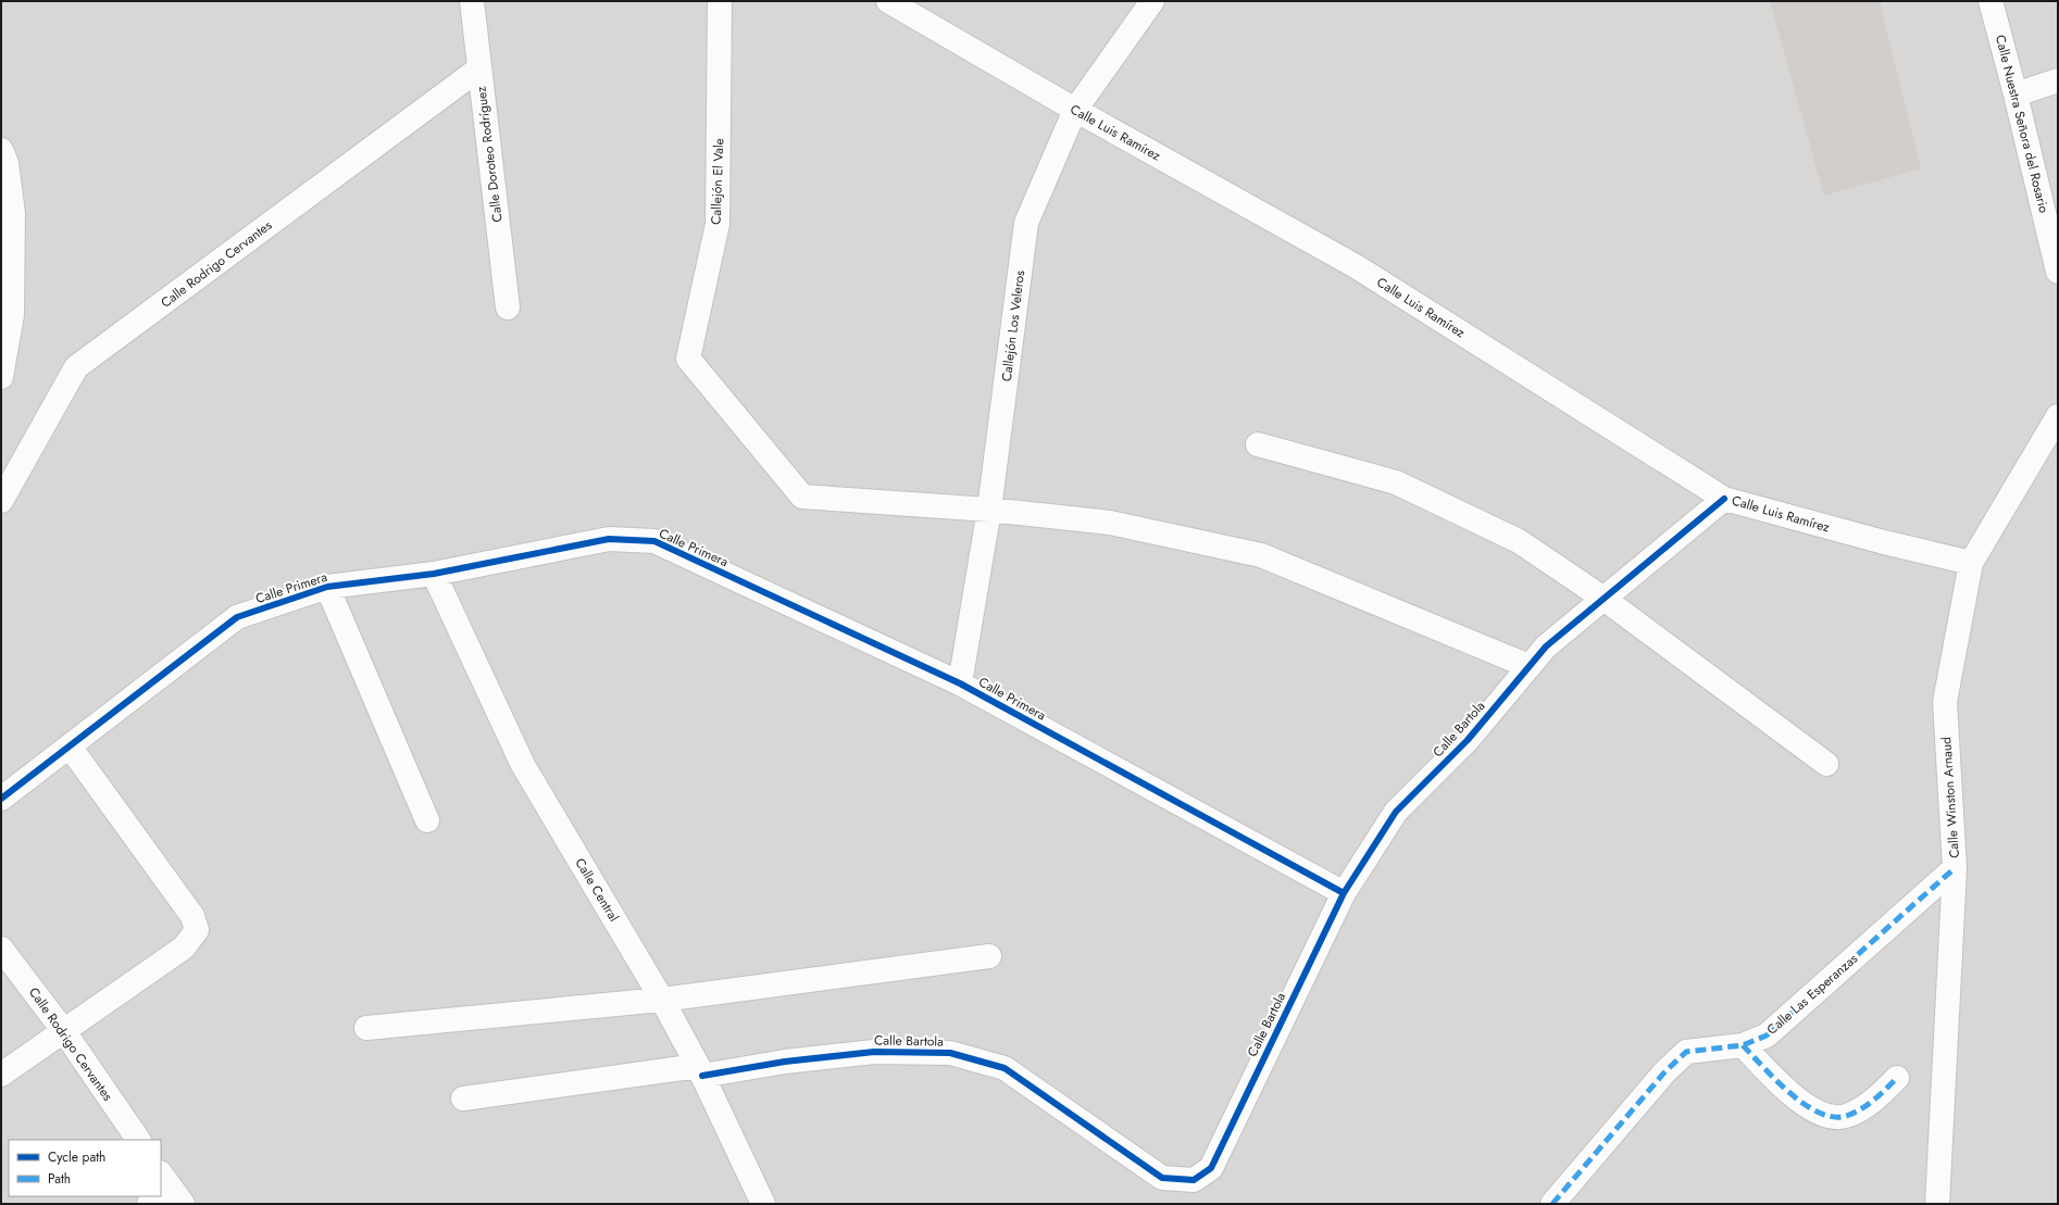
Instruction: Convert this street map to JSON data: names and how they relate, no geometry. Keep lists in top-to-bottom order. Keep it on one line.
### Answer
{"streets":{"street":["Calle Nuestra Señora del Rosario","Calle Luis Ramírez","Calle Doroteo Rodríguez","Callejón El Vale","Calle Rodrigo Cervantes","Callejón Los Veleros","Calle Primera","Calle Bartola","Calle Winston Arnaud","Calle Central","Calle Las Esperanzas"]},"crossings":[["Calle Luis Ramírez","Callejón Los Veleros"],["Calle Luis Ramírez","Calle Bartola"],["Calle Luis Ramírez","Calle Winston Arnaud"],["Calle Doroteo Rodríguez","Calle Rodrigo Cervantes"],["Callejón El Vale","Callejón Los Veleros"],["Callejón Los Veleros","Calle Primera"],["Calle Primera","Calle Bartola"],["Calle Primera","Calle Central"],["Calle Bartola","Calle Central"],["Calle Winston Arnaud","Calle Las Esperanzas"]],"legend":["Cycle path","Path"]}
